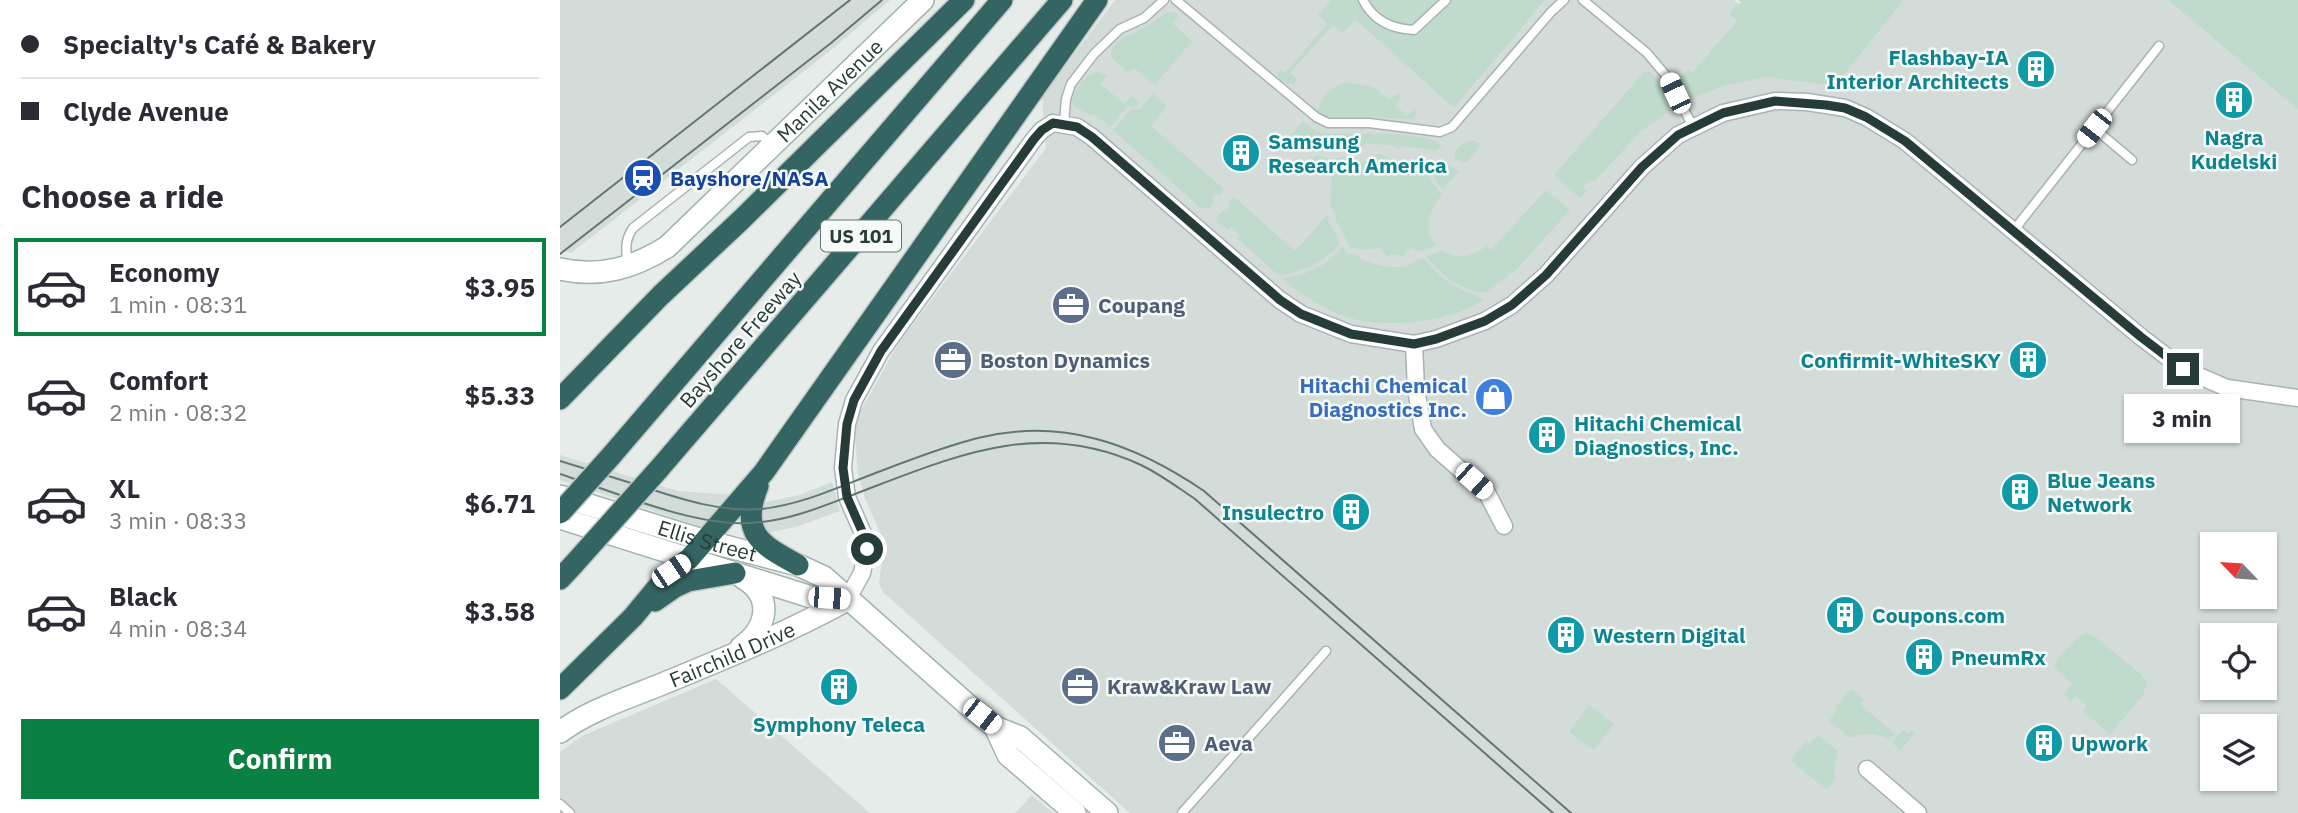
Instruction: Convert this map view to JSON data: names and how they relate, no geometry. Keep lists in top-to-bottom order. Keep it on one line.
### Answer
{"streets":{"highway":["US 101","Bayshore Freeway"],"main road":["Manila Avenue","Ellis Street","Fairchild Drive"]},"crossings":[["Bayshore Freeway","Ellis Street"],["Ellis Street","Fairchild Drive"]],"places":{"building":["Flashbay-IA Interior Architects","Nagra Kudelski","Samsung Research America","Confirmit-WhiteSKY","Hitachi Chemical Diagnostics, Inc.","Blue Jeans Network","Insulectro","Coupons.com","Western Digital","PneumRx","Symphony Teleca","Upwork"],"station":["Bayshore/NASA"],"office":["Coupang","Boston Dynamics","Kraw&Kraw Law","Aeva"],"shop":["Hitachi Chemical Diagnostics Inc."]},"north":"top left","page":{"banner":["Specialty's Café & Bakery","Clyde Avenue"],"heading":"Choose a ride","list":[{"name":"Economy","note":"1 min · 08:31","value":"$3.95"},{"name":"Comfort","note":"2 min · 08:32","value":"$5.33"},{"name":"XL","note":"3 min · 08:33","value":"$6.71"},{"name":"Black","note":"4 min · 08:34","value":"$3.58"}],"bubble":"3 min","buttons":"Confirm"}}
